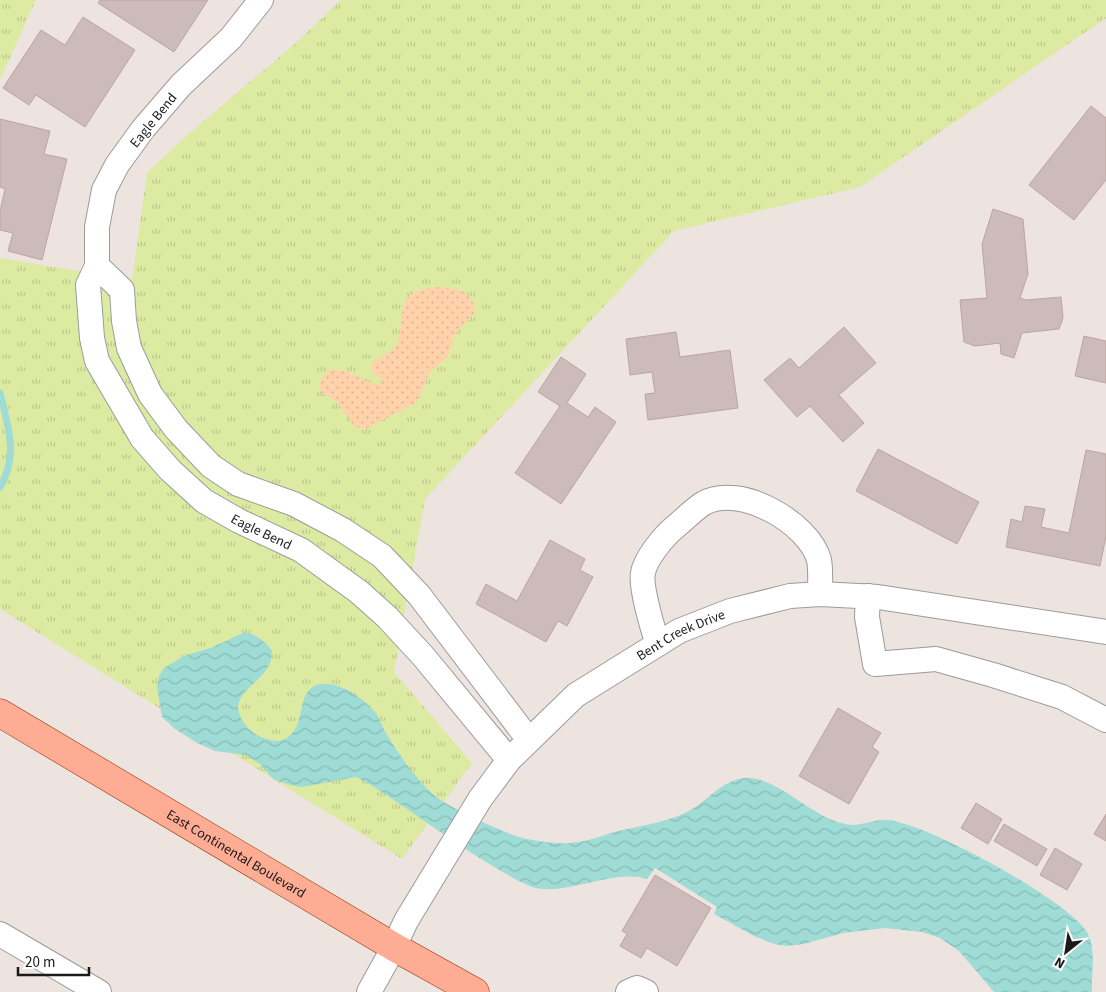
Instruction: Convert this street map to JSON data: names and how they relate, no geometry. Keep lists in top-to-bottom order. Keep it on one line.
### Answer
{"streets":{"main road":["East Continental Boulevard"],"street":["Eagle Bend","Bent Creek Drive"]},"crossings":[["Eagle Bend","Bent Creek Drive"],["Bent Creek Drive","East Continental Boulevard"]],"scale_bar":"20 m","north":"bottom left"}
